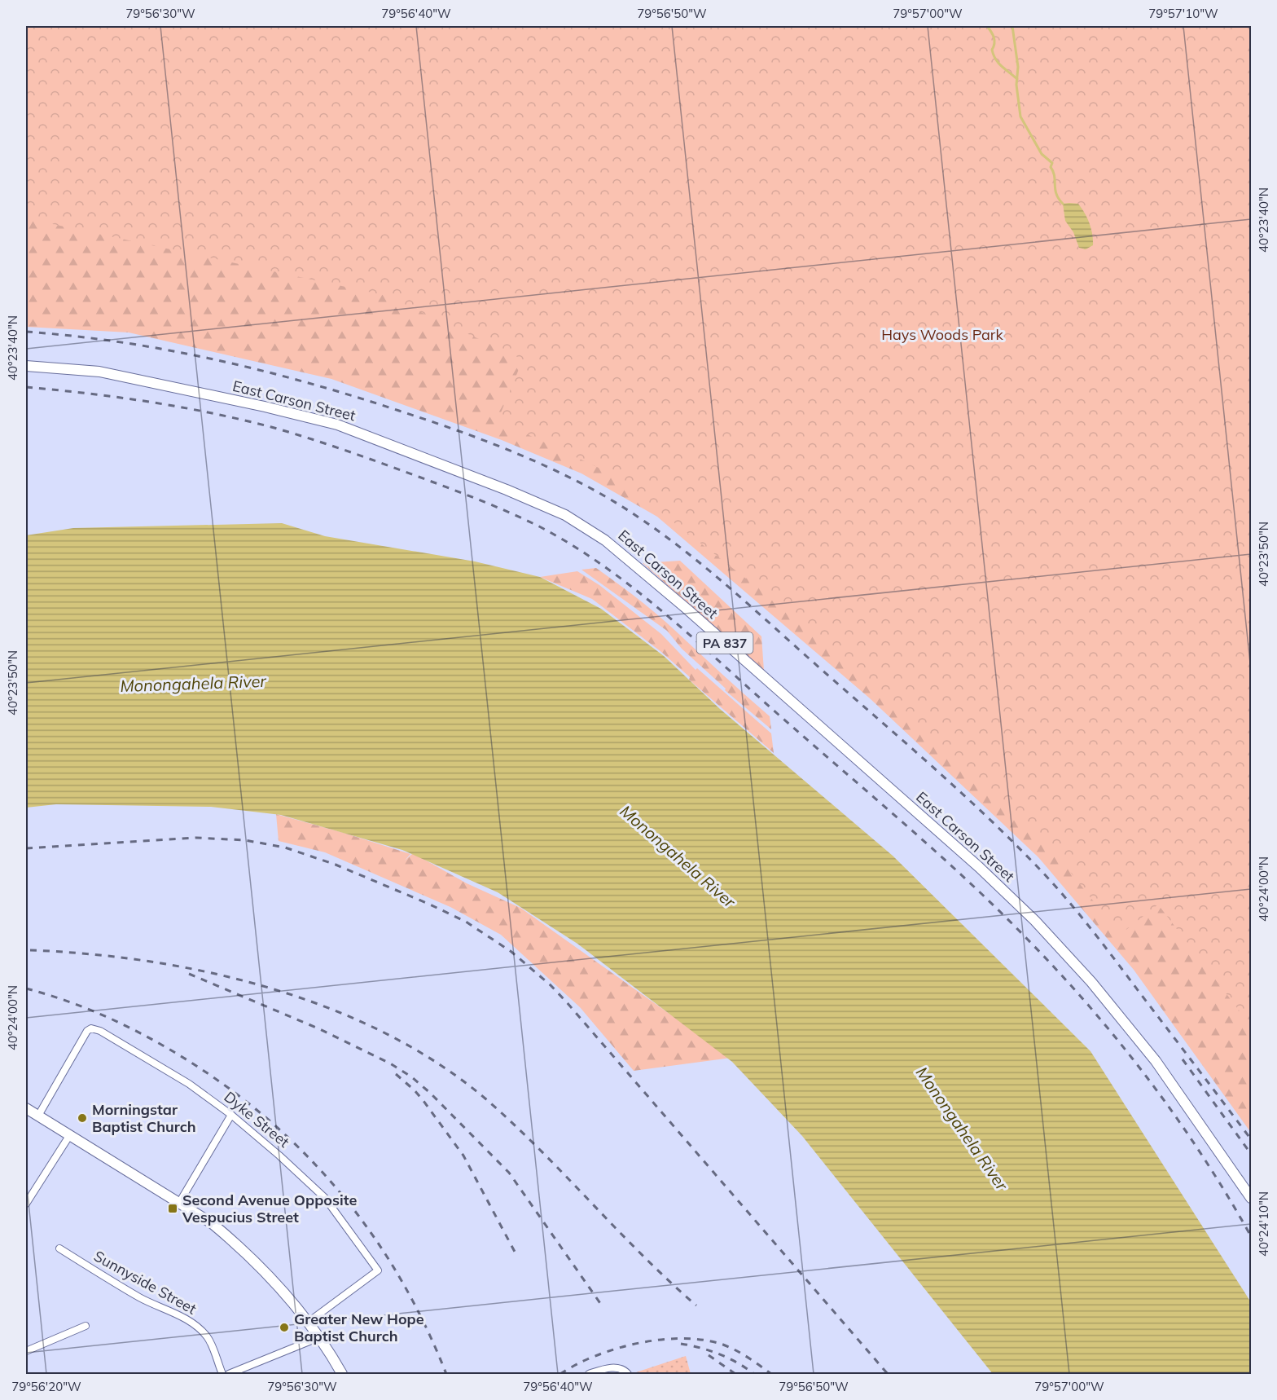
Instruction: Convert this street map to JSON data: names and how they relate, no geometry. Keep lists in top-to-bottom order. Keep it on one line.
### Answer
{"streets":{"main road":["East Carson Street","PA 837"],"street":["Dyke Street","Sunnyside Street"]},"water":["Monongahela River"],"parks":["Hays Woods Park"],"places":{"other":["Morningstar Baptist Church","Greater New Hope Baptist Church"],"transit":["Second Avenue Opposite Vespucius Street"]},"coordinates":["79°56'30\"W","79°56'40\"W","79°56'50\"W","79°57'00\"W","79°57'10\"W","40°23'40\"N","40°23'50\"N","40°24'00\"N","40°24'10\"N","79°56'20\"W"]}
